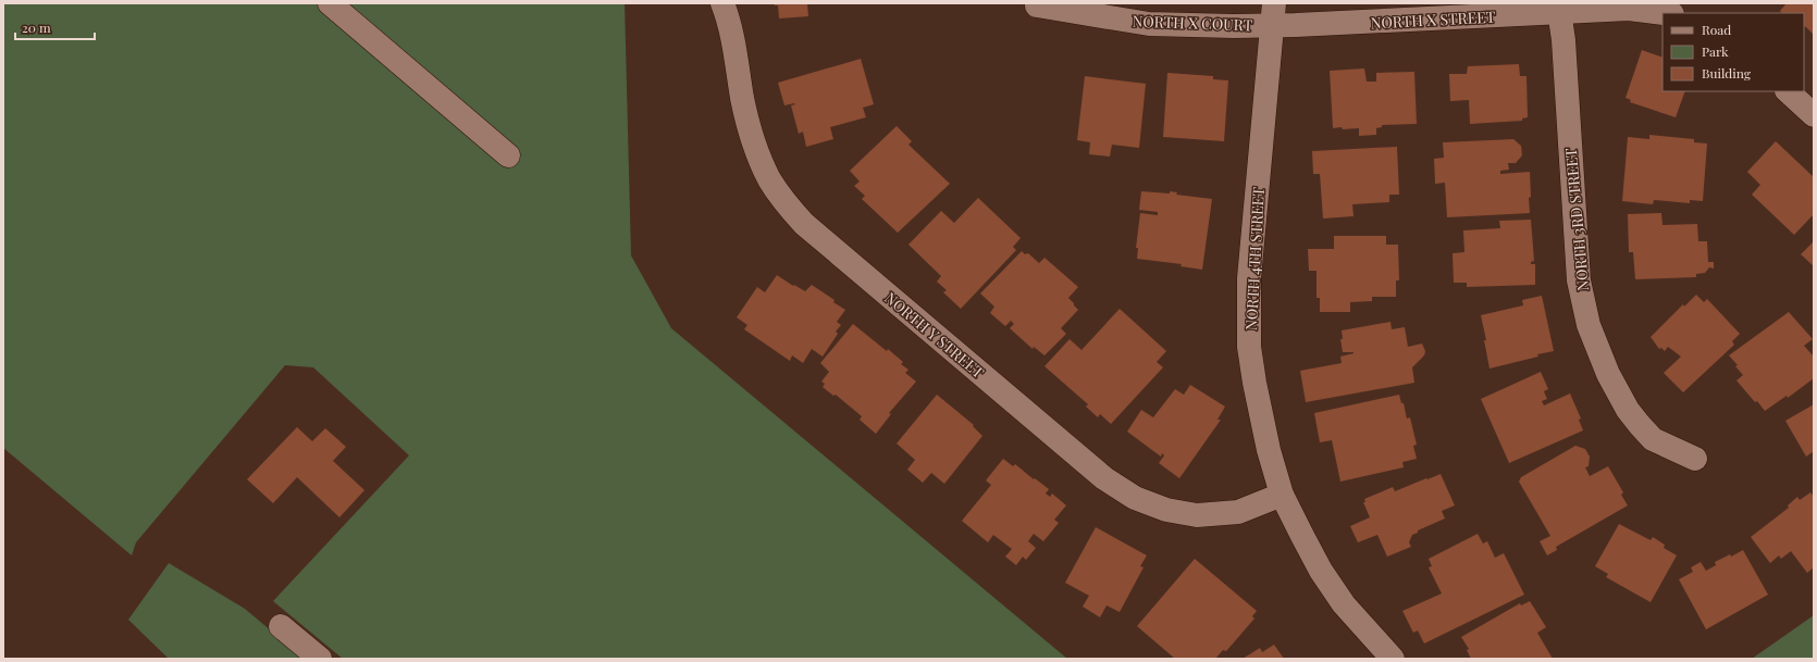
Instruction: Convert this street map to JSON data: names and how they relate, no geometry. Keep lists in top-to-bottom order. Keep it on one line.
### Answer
{"streets":{"street":["NORTH X STREET","NORTH X COURT","NORTH 3RD STREET","NORTH 4TH STREET","NORTH Y STREET"]},"crossings":[["NORTH X STREET","NORTH X COURT"],["NORTH X STREET","NORTH 3RD STREET"],["NORTH X STREET","NORTH 4TH STREET"],["NORTH X COURT","NORTH 4TH STREET"],["NORTH 4TH STREET","NORTH Y STREET"]],"legend":["Road","Park","Building"],"scale_bar":"20 m"}
